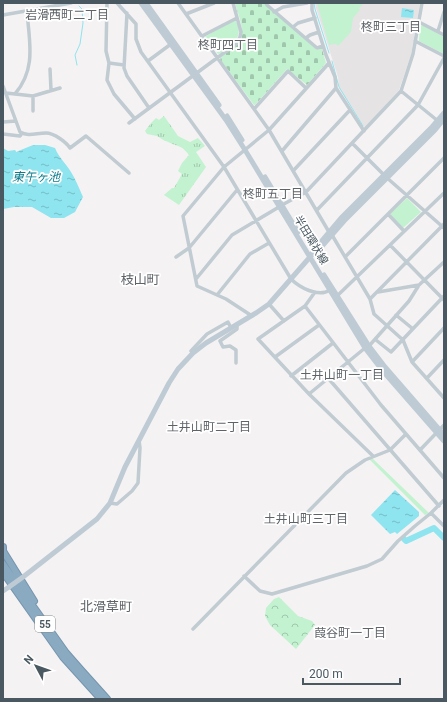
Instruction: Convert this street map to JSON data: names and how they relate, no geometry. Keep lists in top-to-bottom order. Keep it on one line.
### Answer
{"streets":{"highway":["55"],"main road":["半田環状線"]},"districts":["岩滑西町二丁目","柊町三丁目","柊町四丁目","柊町五丁目","枝山町","土井山町一丁目","土井山町二丁目","土井山町三丁目","北滑草町","葭谷町一丁目"],"water":["東午ヶ池"],"scale_bar":"200 m","north":"top left"}
